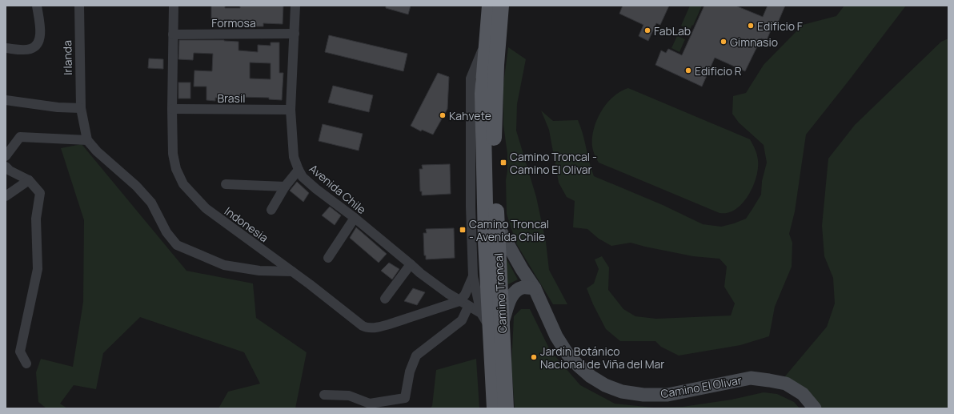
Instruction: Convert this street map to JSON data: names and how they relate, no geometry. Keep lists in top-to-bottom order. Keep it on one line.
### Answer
{"streets":{"main road":["Camino Troncal","Camino El Olivar"],"street":["Formosa","Irlanda","Brasil","Avenida Chile","Indonesia"]},"crossings":[["Formosa","Avenida Chile"],["Formosa","Indonesia"],["Brasil","Avenida Chile"],["Brasil","Indonesia"],["Avenida Chile","Indonesia"],["Avenida Chile","Camino Troncal"],["Indonesia","Camino Troncal"],["Camino Troncal","Camino El Olivar"]],"places":{"other":["Edificio F","FabLab","Gimnasio","Edificio R","Kahvete","Jardín Botánico Nacional de Viña del Mar"],"transit":["Camino Troncal - Camino El Olivar","Camino Troncal - Avenida Chile"]}}
